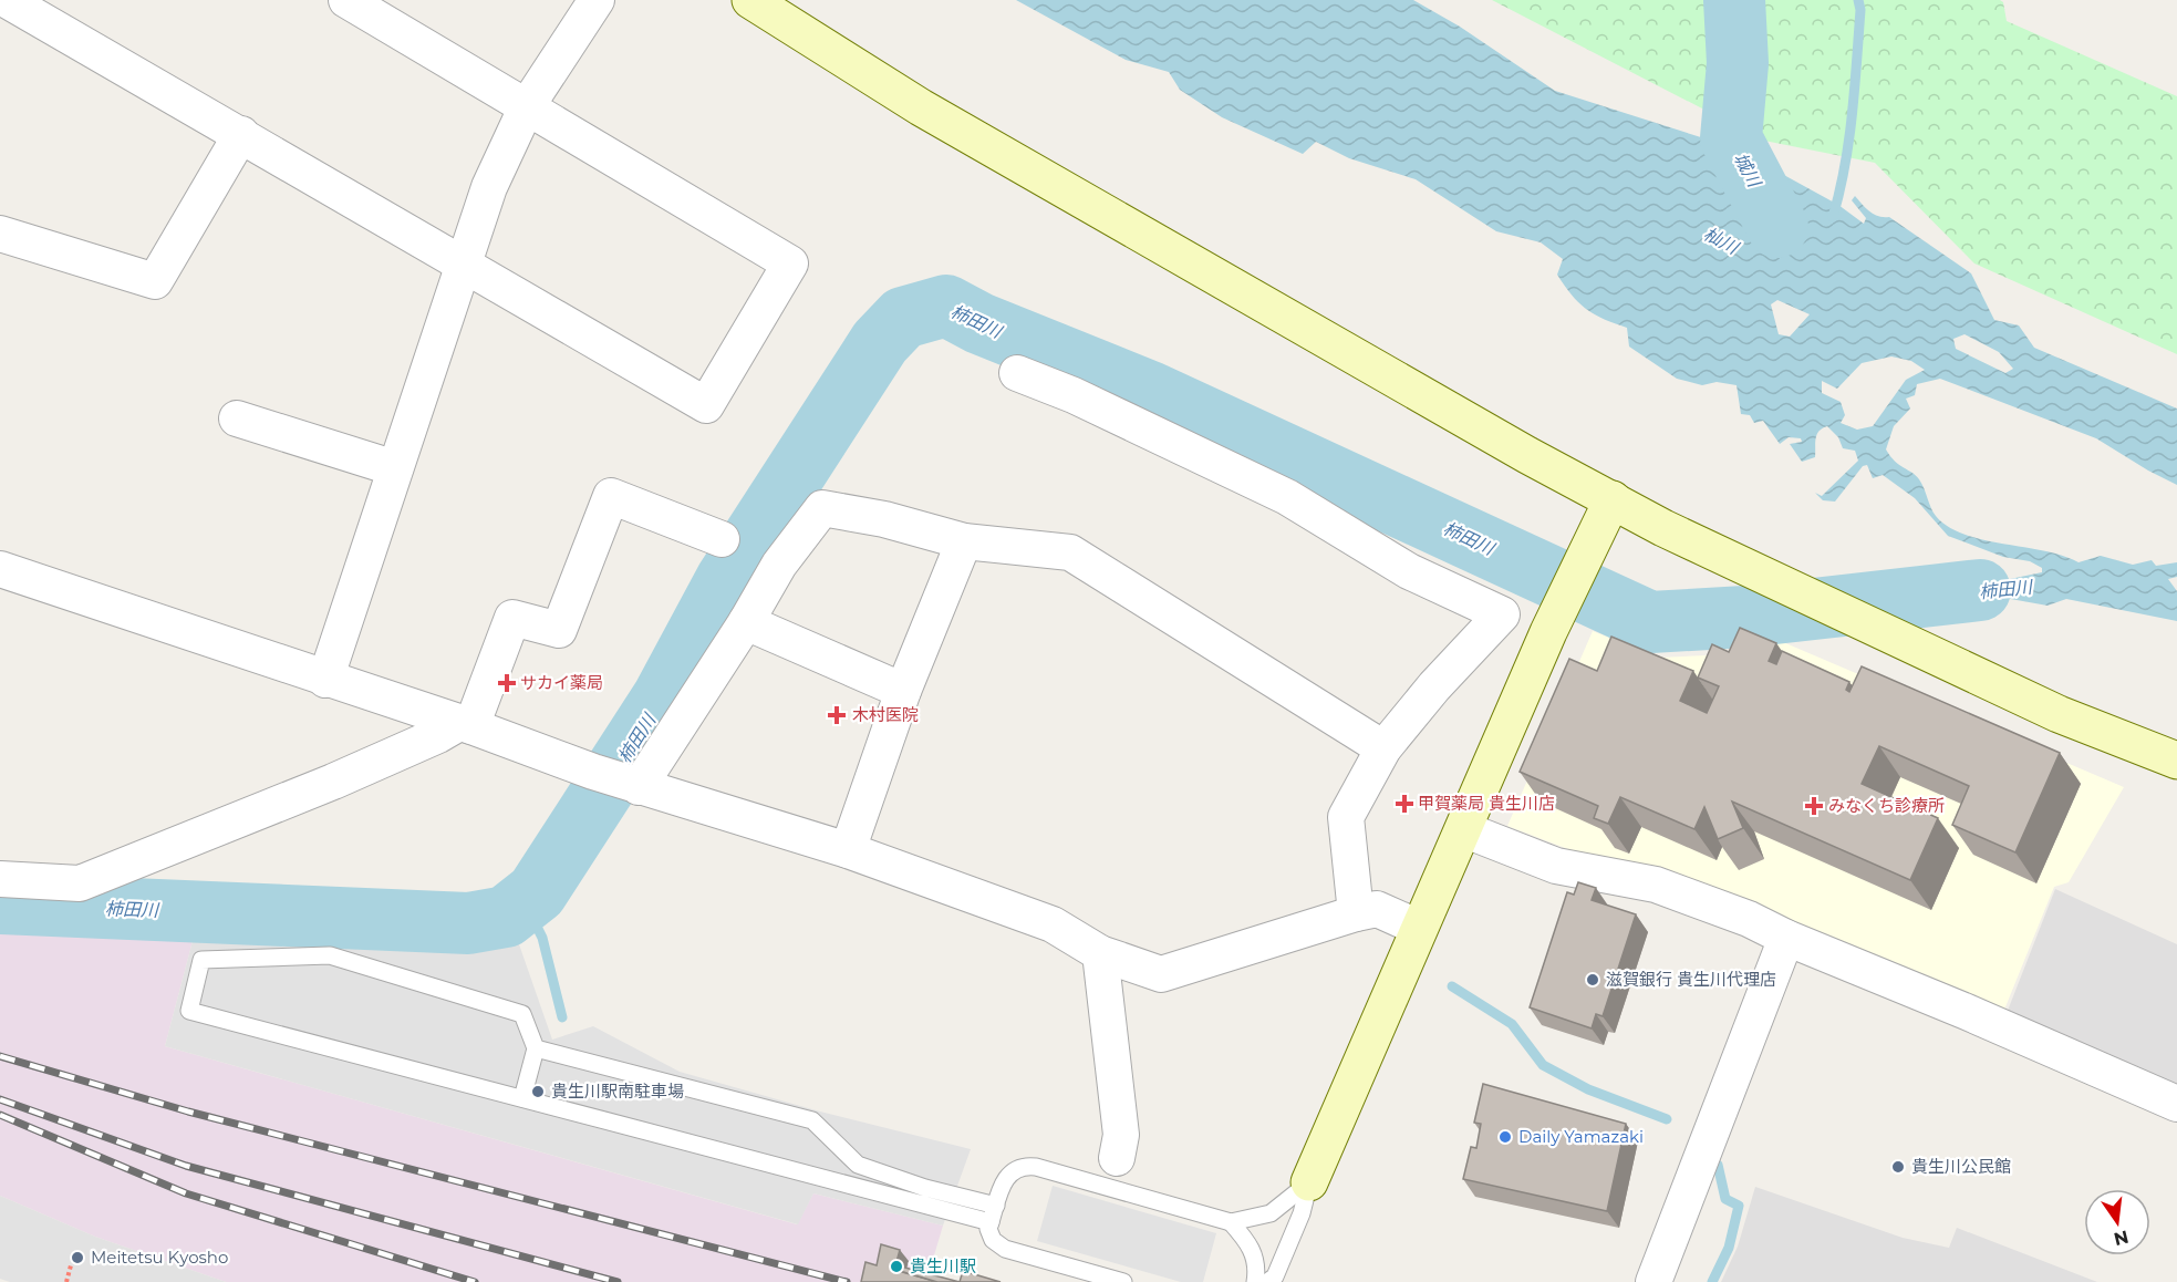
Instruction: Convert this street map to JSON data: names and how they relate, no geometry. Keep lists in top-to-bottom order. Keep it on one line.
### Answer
{"water":["城川","杣川","柿田川"],"places":{"health":["サカイ薬局","木村医院","甲賀薬局 貴生川店","みなくち診療所"],"other":["滋賀銀行 貴生川代理店","貴生川駅南駐車場","Daily Yamazaki","貴生川公民館","Meitetsu Kyosho","貴生川駅"]},"north":"bottom"}
